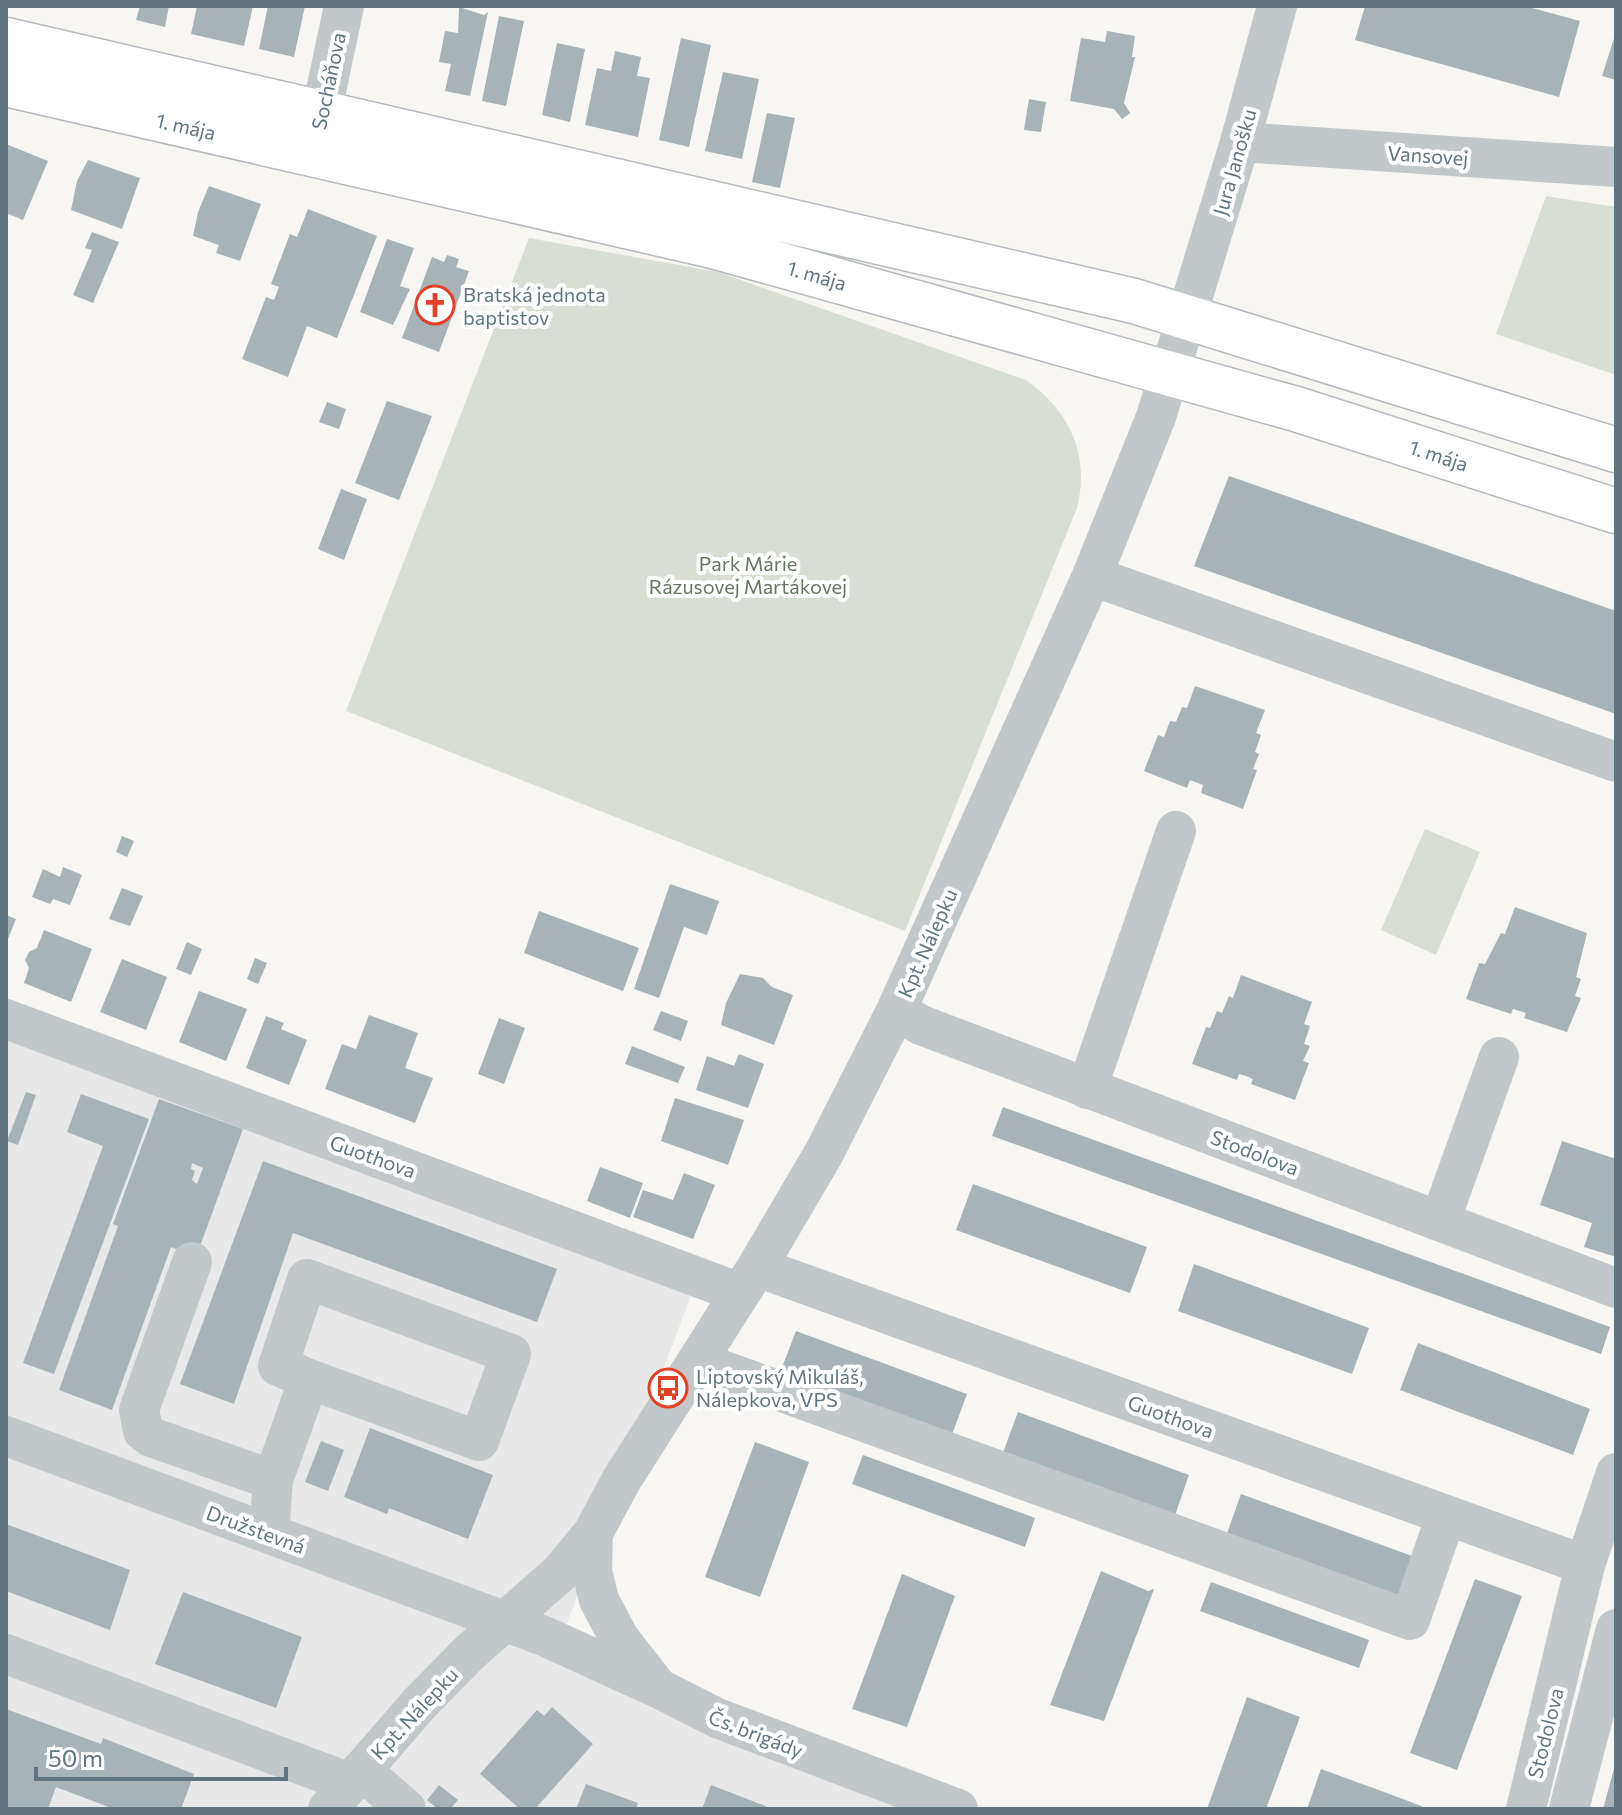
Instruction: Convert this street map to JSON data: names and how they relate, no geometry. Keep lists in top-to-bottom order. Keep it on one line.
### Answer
{"streets":{"main road":["1. mája"],"street":["Socháňova","Vansovej","Jura Janošku","Kpt. Nálepku","Stodolova","Guothova","Družstevná","Čs. brigády"]},"crossings":[["Socháňova","1. mája"],["1. mája","Jura Janošku"],["1. mája","Kpt. Nálepku"],["Vansovej","Jura Janošku"],["Jura Janošku","Kpt. Nálepku"],["Kpt. Nálepku","Stodolova"],["Kpt. Nálepku","Guothova"],["Kpt. Nálepku","Družstevná"],["Kpt. Nálepku","Čs. brigády"],["Stodolova","Guothova"]],"parks":["Park Márie Rázusovej Martákovej"],"places":{"church":["Bratská jednota baptistov"],"bus stop":["Liptovský Mikuláš, Nálepkova, VPS"]},"scale_bar":"50 m"}
